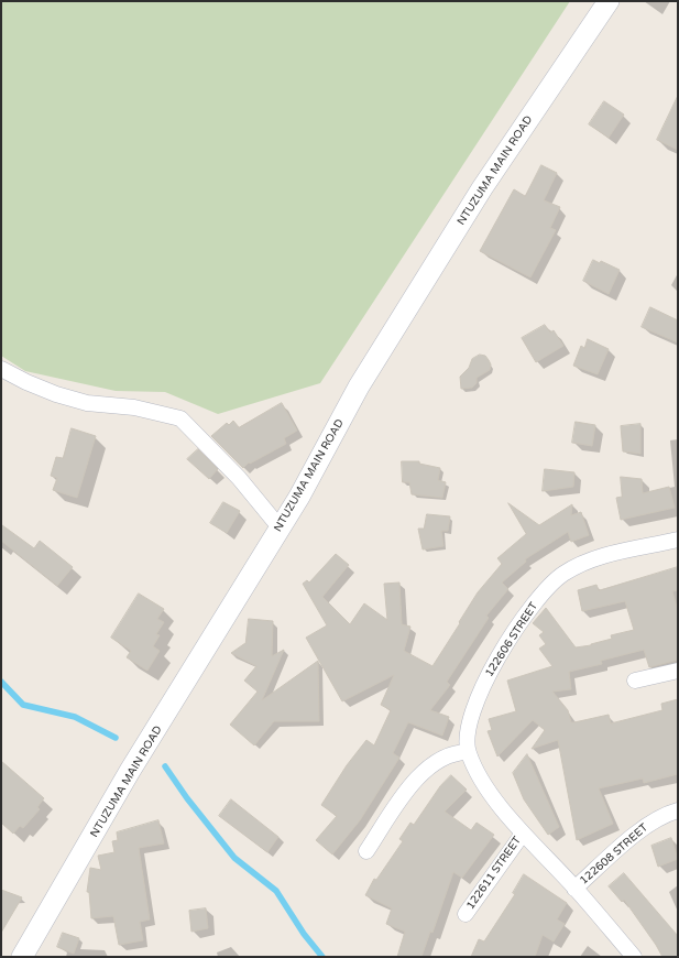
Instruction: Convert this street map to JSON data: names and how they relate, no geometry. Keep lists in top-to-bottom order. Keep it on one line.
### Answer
{"streets":{"main road":["NTUZUMA MAIN ROAD"],"street":["122606 STREET","122608 STREET","122611 STREET"]},"crossings":[["122606 STREET","122608 STREET"],["122606 STREET","122611 STREET"]]}
